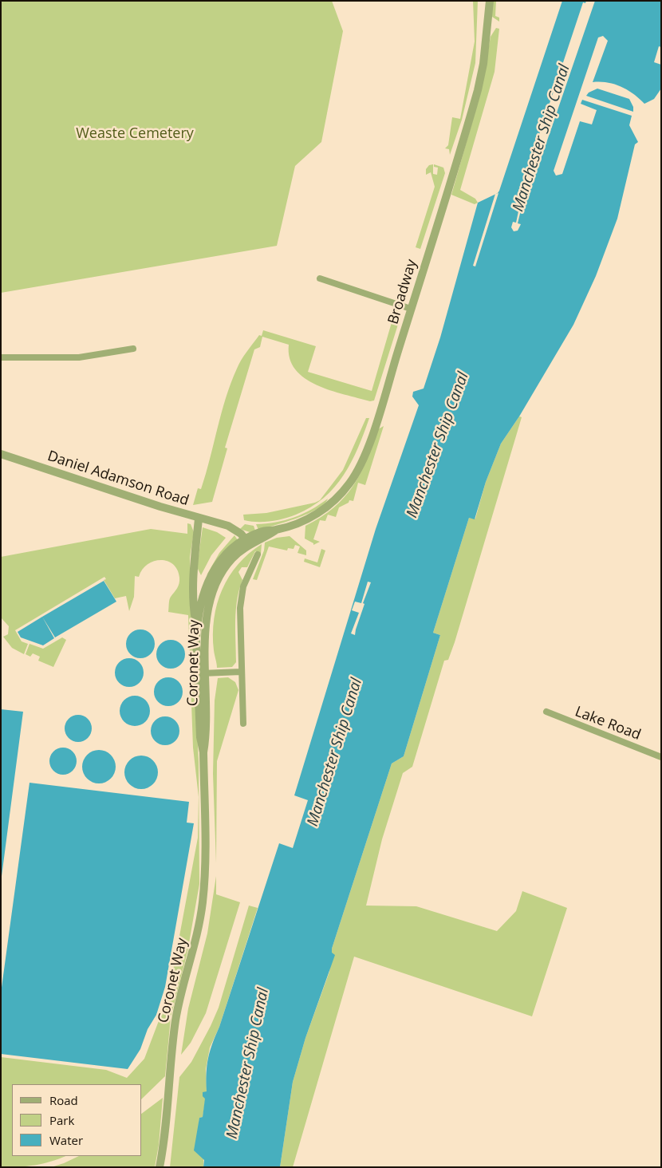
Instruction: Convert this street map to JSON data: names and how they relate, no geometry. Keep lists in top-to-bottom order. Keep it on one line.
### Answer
{"streets":{"street":["Broadway","Daniel Adamson Road","Coronet Way","Lake Road"]},"crossings":[["Broadway","Coronet Way"],["Daniel Adamson Road","Coronet Way"]],"water":["Manchester Ship Canal"],"parks":["Weaste Cemetery"],"legend":["Road","Park","Water"]}
